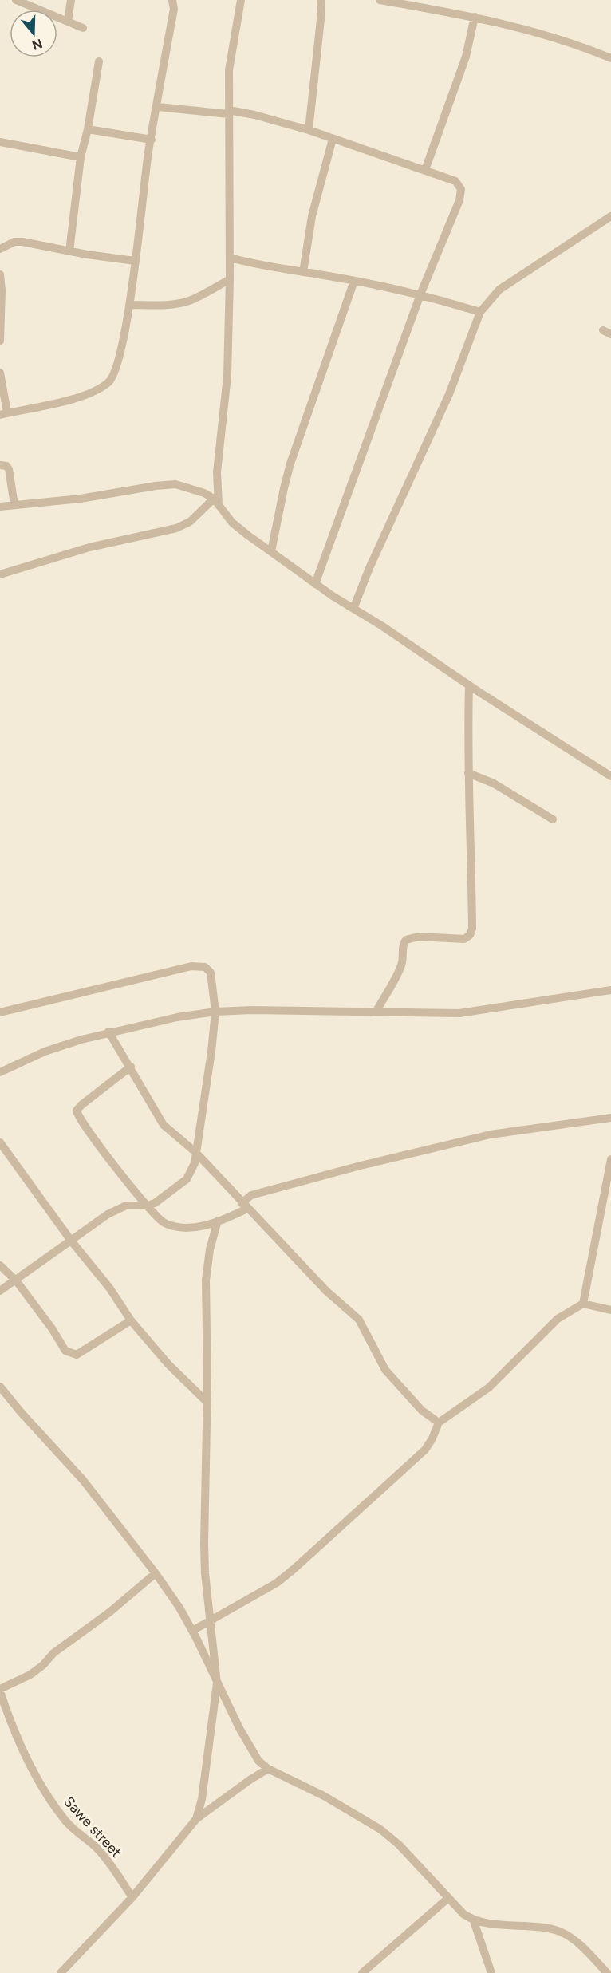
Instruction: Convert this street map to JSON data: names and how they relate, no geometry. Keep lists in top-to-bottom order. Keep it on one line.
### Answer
{"streets":{"street":["Sawe street"]},"north":"bottom"}
